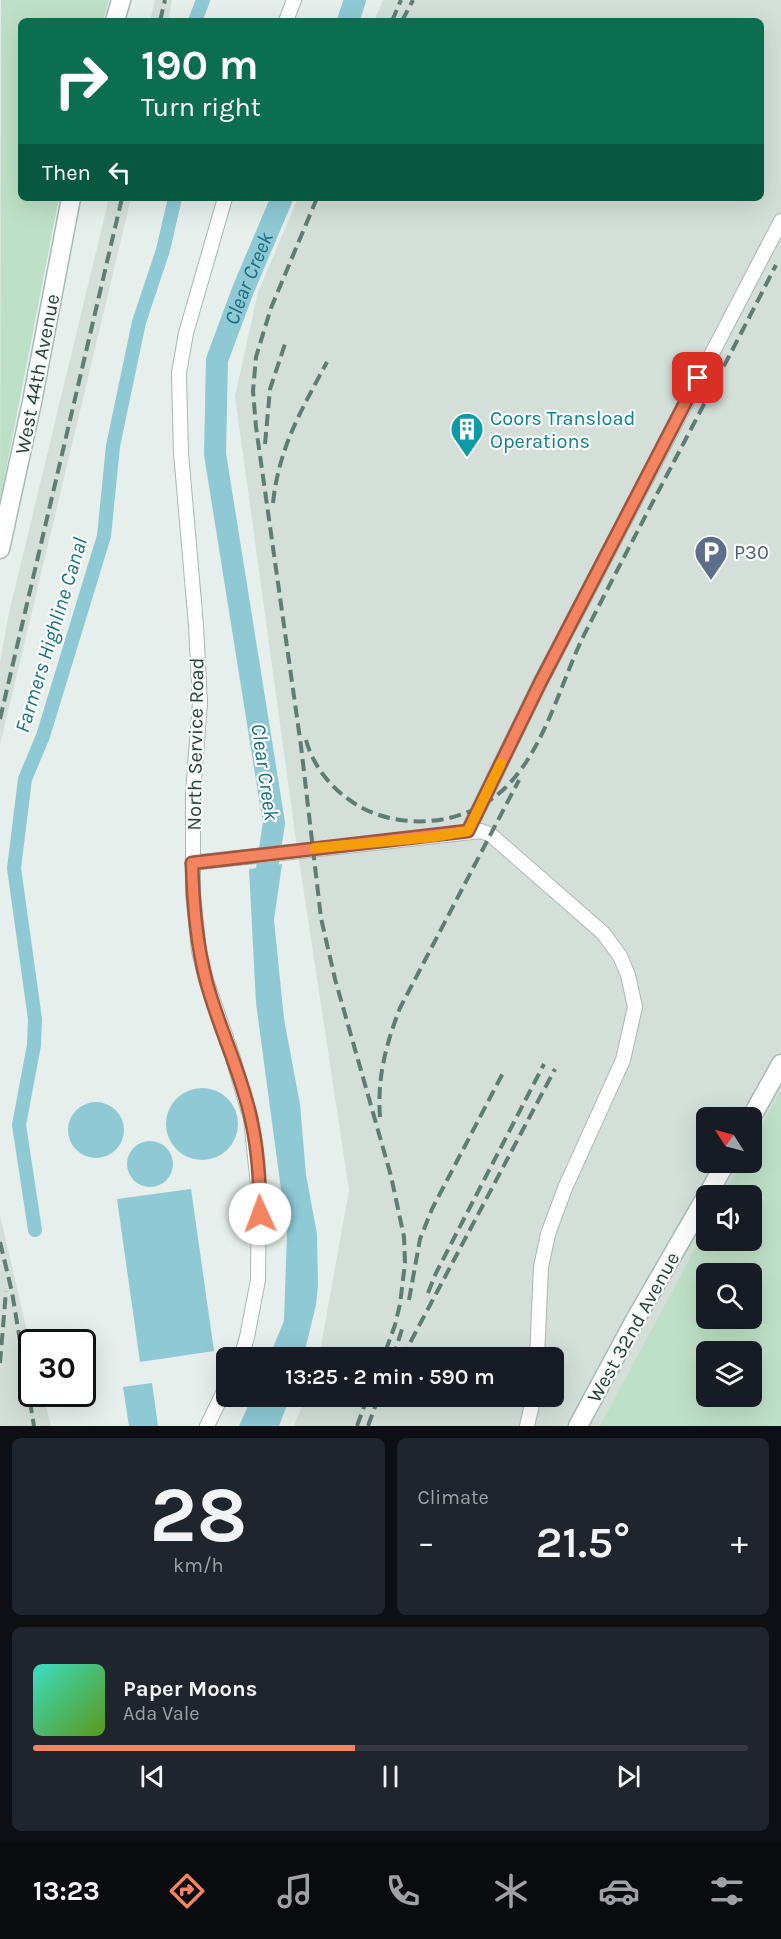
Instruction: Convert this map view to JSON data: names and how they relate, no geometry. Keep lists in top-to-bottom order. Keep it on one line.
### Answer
{"streets":{"street":["West 44th Avenue","North Service Road","West 32nd Avenue"]},"water":["Clear Creek","Farmers Highline Canal"],"places":{"building":["Coors Transload Operations"],"parking":["P30"]},"north":"top left","page":{"turn":["190 m","Turn right"],"then":"Then","limit":"30","trip":"13:25 · 2 min · 590 m","tile":[["28","km/h"],"Climate"],"heat":["−","21.5°","+"],"song":["Paper Moons","Ada Vale"],"tabs":"13:23"}}
